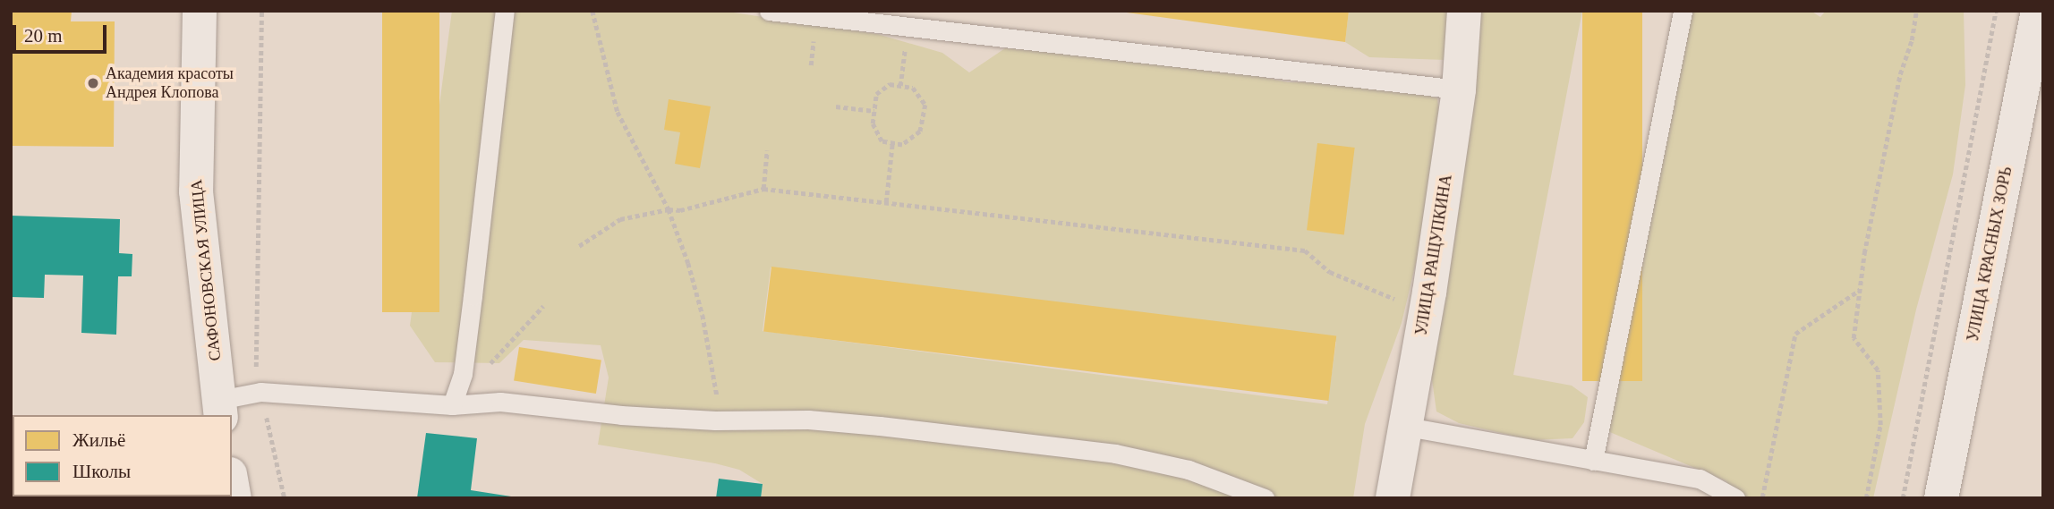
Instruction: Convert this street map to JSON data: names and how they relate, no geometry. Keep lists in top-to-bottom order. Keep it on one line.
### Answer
{"streets":{"street":["УЛИЦА КРАСНЫХ ЗОРЬ","УЛИЦА РАЩУПКИНА","САФОНОВСКАЯ УЛИЦА"]},"places":["Академия красоты Андрея Клопова"],"legend":["Жильё","Школы"],"scale_bar":"20 m"}
